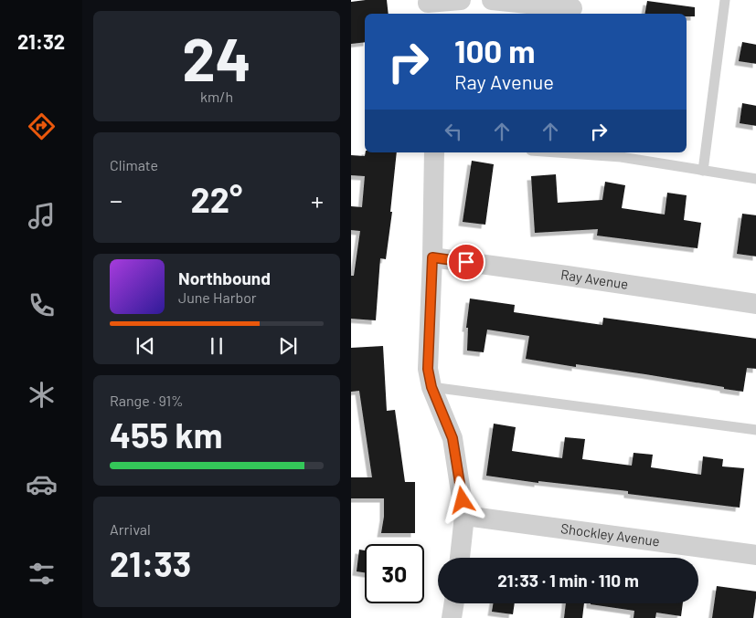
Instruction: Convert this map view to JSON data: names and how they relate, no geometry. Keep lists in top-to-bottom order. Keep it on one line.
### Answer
{"streets":{"street":["Ray Avenue","Shockley Avenue"]},"page":{"tabs":"21:32","tile":[["24","km/h"],"Climate",["Range · 91%","455 km"],["Arrival","21:33"]],"turn":["100 m","Ray Avenue"],"heat":["−","22°","+"],"song":["Northbound","June Harbor"],"limit":"30","trip":"21:33 · 1 min · 110 m"}}
